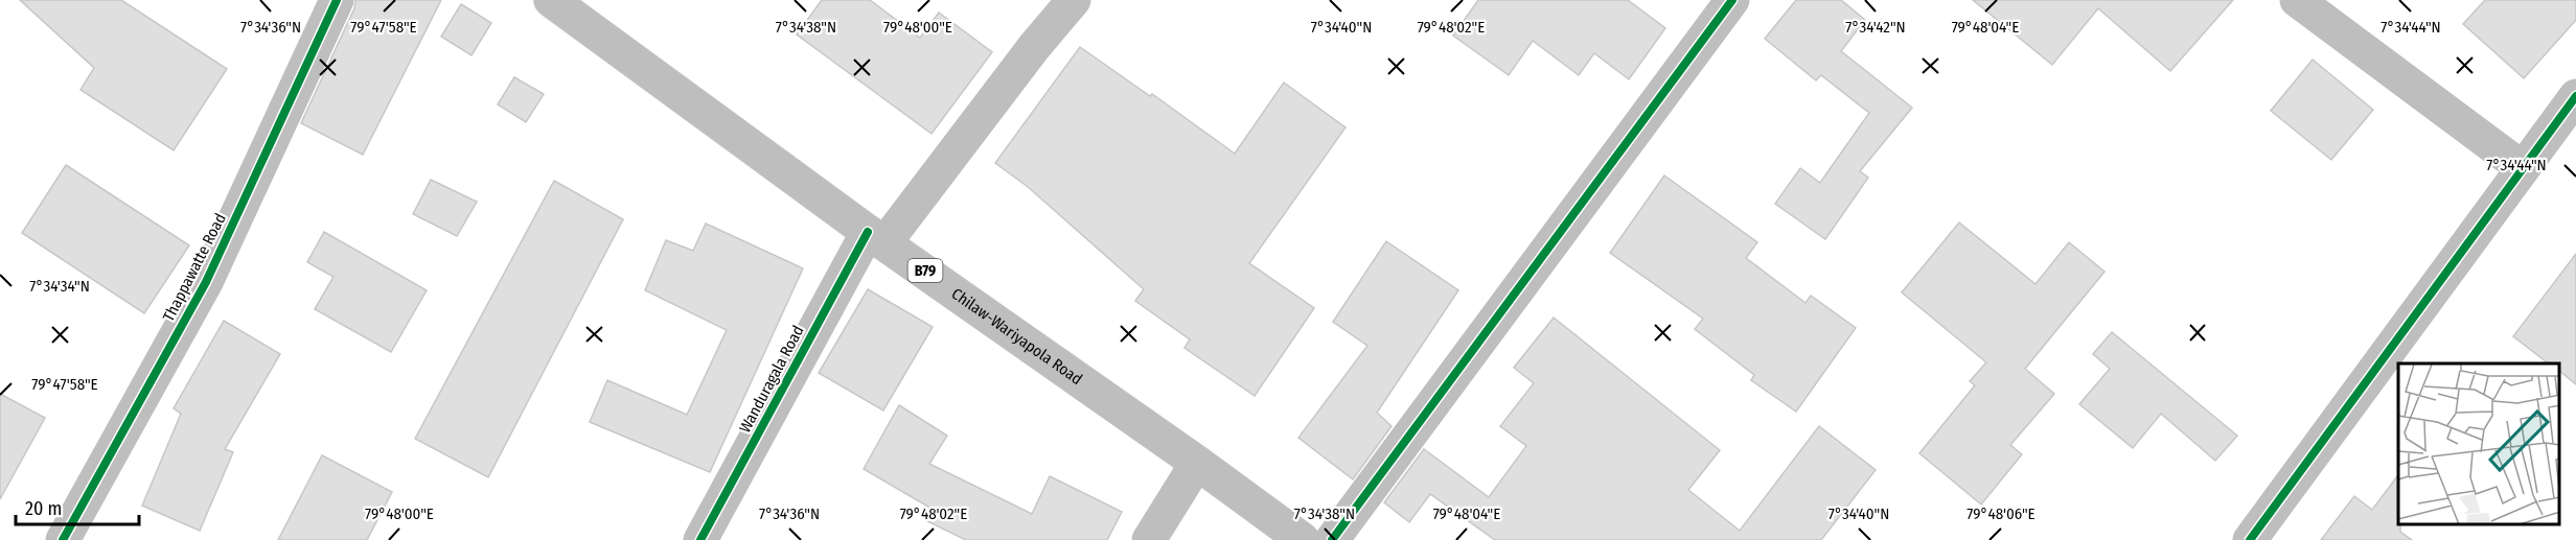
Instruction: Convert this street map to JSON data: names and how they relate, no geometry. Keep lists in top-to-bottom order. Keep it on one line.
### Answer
{"streets":{"street":["Thappawatte Road","B79","Chilaw-Wariyapola Road","Wanduragala Road"]},"crossings":[["Chilaw-Wariyapola Road","Wanduragala Road"]],"scale_bar":"20 m","coordinates":["7°34'36\"N","79°47'58\"E","7°34'38\"N","79°48'00\"E","7°34'40\"N","79°48'02\"E","7°34'42\"N","79°48'04\"E","7°34'44\"N","7°34'34\"N","79°48'06\"E"]}
